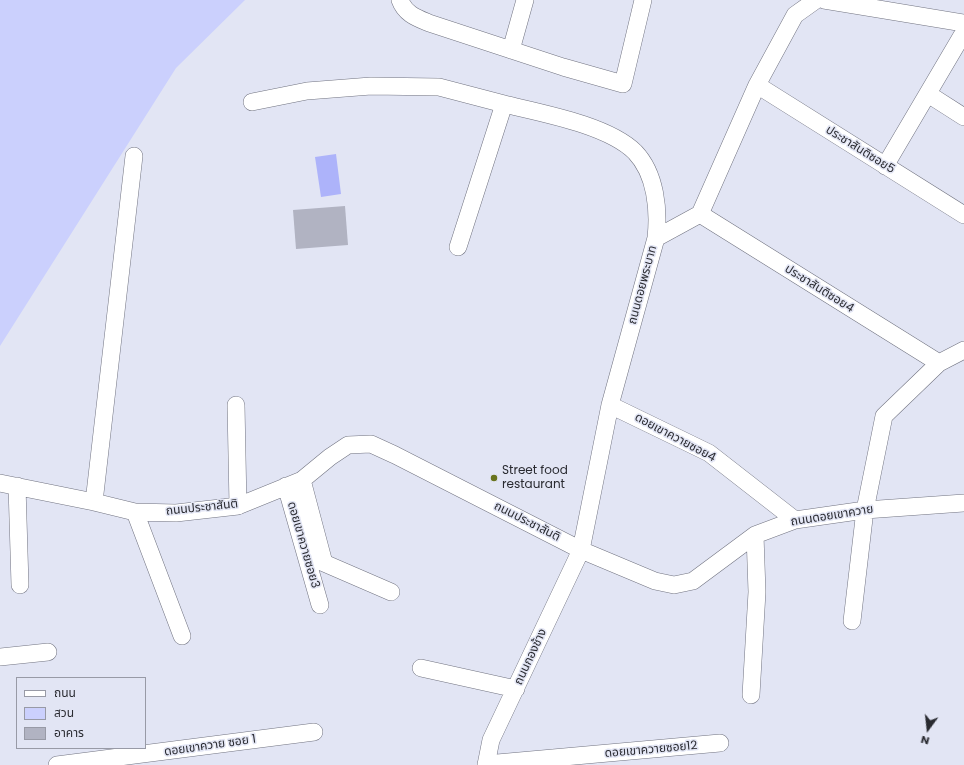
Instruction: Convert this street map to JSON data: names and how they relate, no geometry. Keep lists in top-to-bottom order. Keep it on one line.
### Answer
{"streets":{"street":["ประชาสันติซอย5","ถนนดอยพระบาท","ประชาสันติซอย4","ดอยเขาควายซอย4","ถนนประชาสันติ","ถนนดอยเขาควาย","ดอยเขาควายซอย3","ถนนกองช้าง","ดอยเขาควาย ซอย 1","ดอยเขาควายซอย12"]},"crossings":[["ถนนดอยพระบาท","ประชาสันติซอย4"],["ถนนดอยพระบาท","ดอยเขาควายซอย4"],["ถนนดอยพระบาท","ถนนประชาสันติ"],["ถนนดอยพระบาท","ถนนดอยเขาควาย"],["ถนนดอยพระบาท","ถนนกองช้าง"],["ดอยเขาควายซอย4","ถนนดอยเขาควาย"],["ถนนประชาสันติ","ถนนดอยเขาควาย"],["ถนนประชาสันติ","ดอยเขาควายซอย3"],["ถนนประชาสันติ","ถนนกองช้าง"],["ถนนดอยเขาควาย","ถนนกองช้าง"],["ถนนกองช้าง","ดอยเขาควายซอย12"]],"places":["Street food restaurant"],"legend":["ถนน","สวน","อาคาร"],"north":"bottom"}
